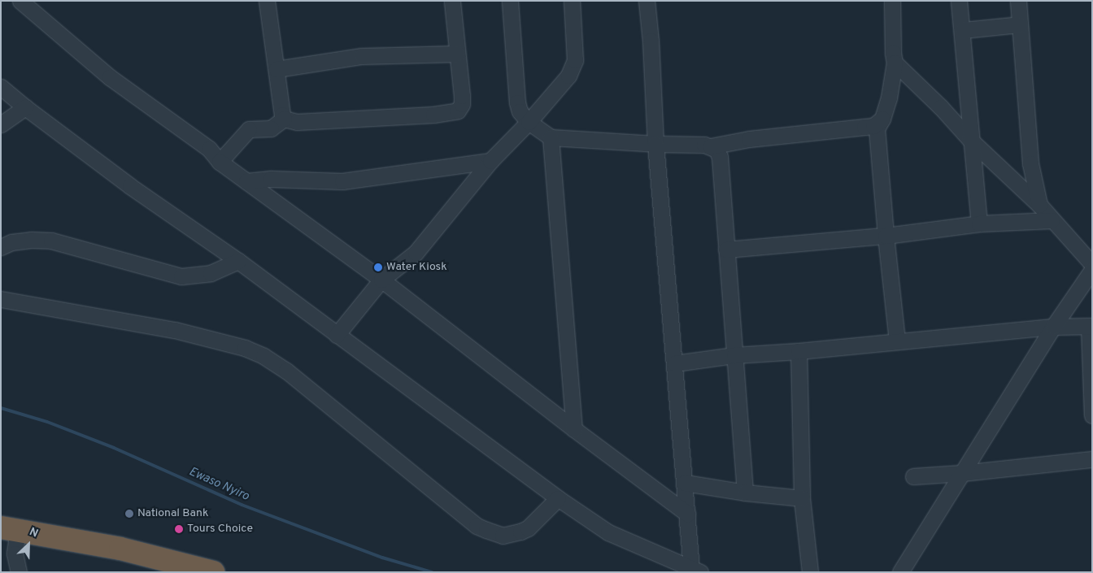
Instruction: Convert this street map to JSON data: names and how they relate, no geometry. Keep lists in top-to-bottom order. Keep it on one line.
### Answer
{"water":["Ewaso Nyiro"],"places":["Water Kiosk","National Bank","Tours Choice"],"north":"top right"}
